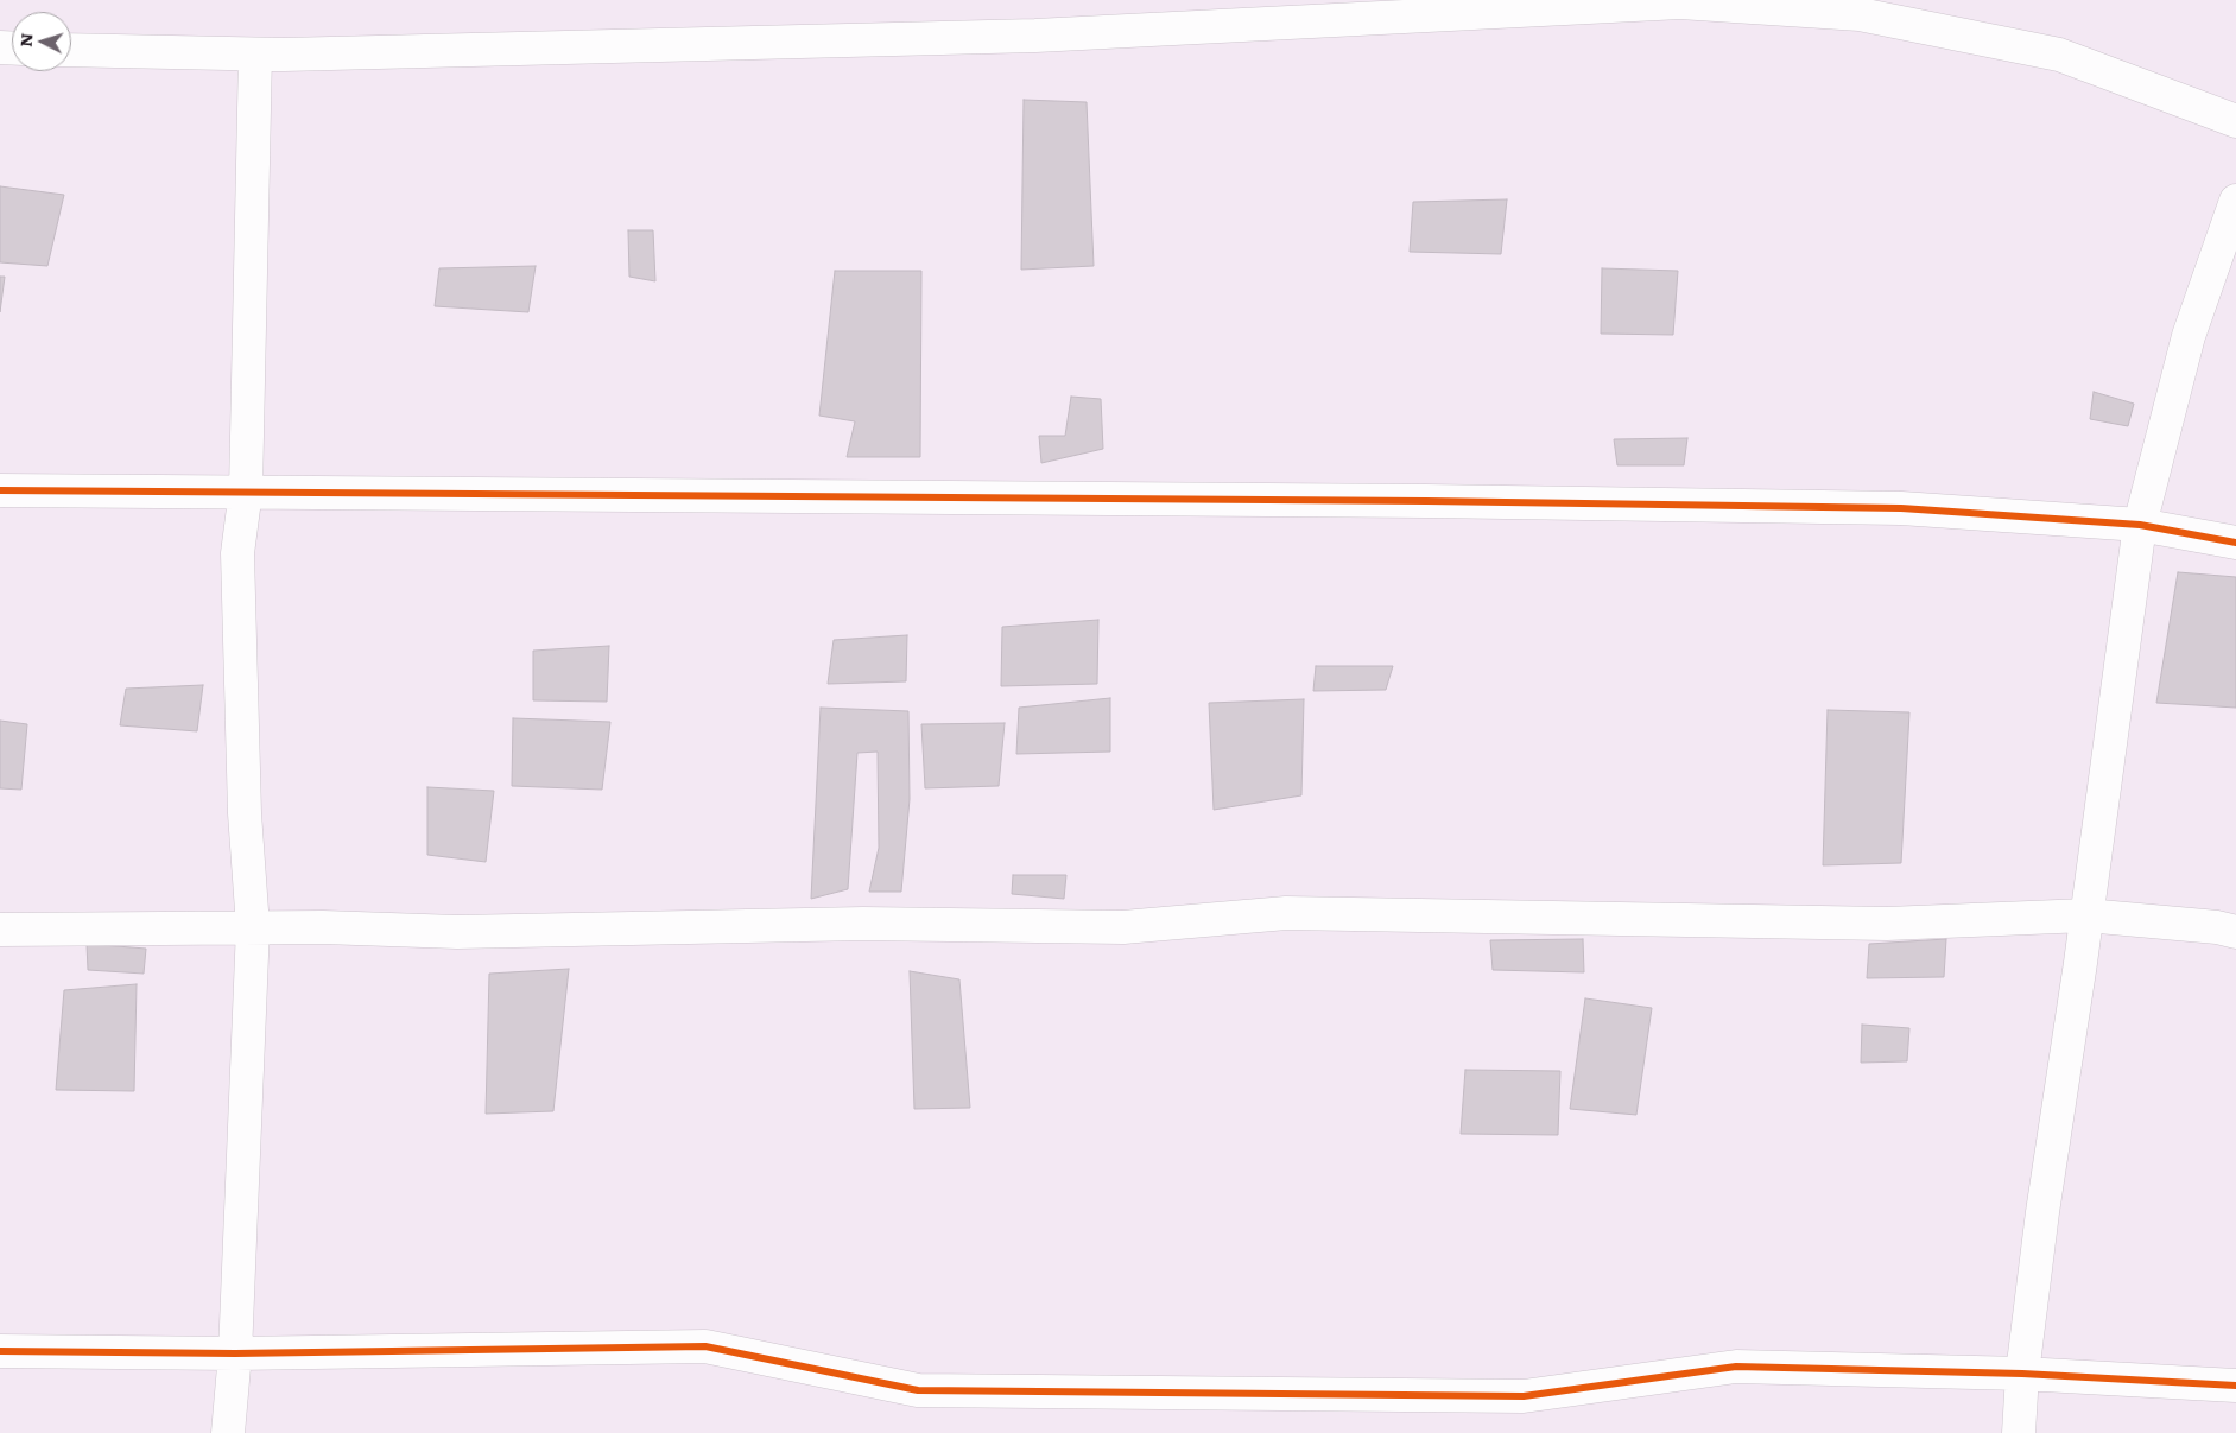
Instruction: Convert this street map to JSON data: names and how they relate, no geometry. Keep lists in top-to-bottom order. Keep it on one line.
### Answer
{"north":"left"}
